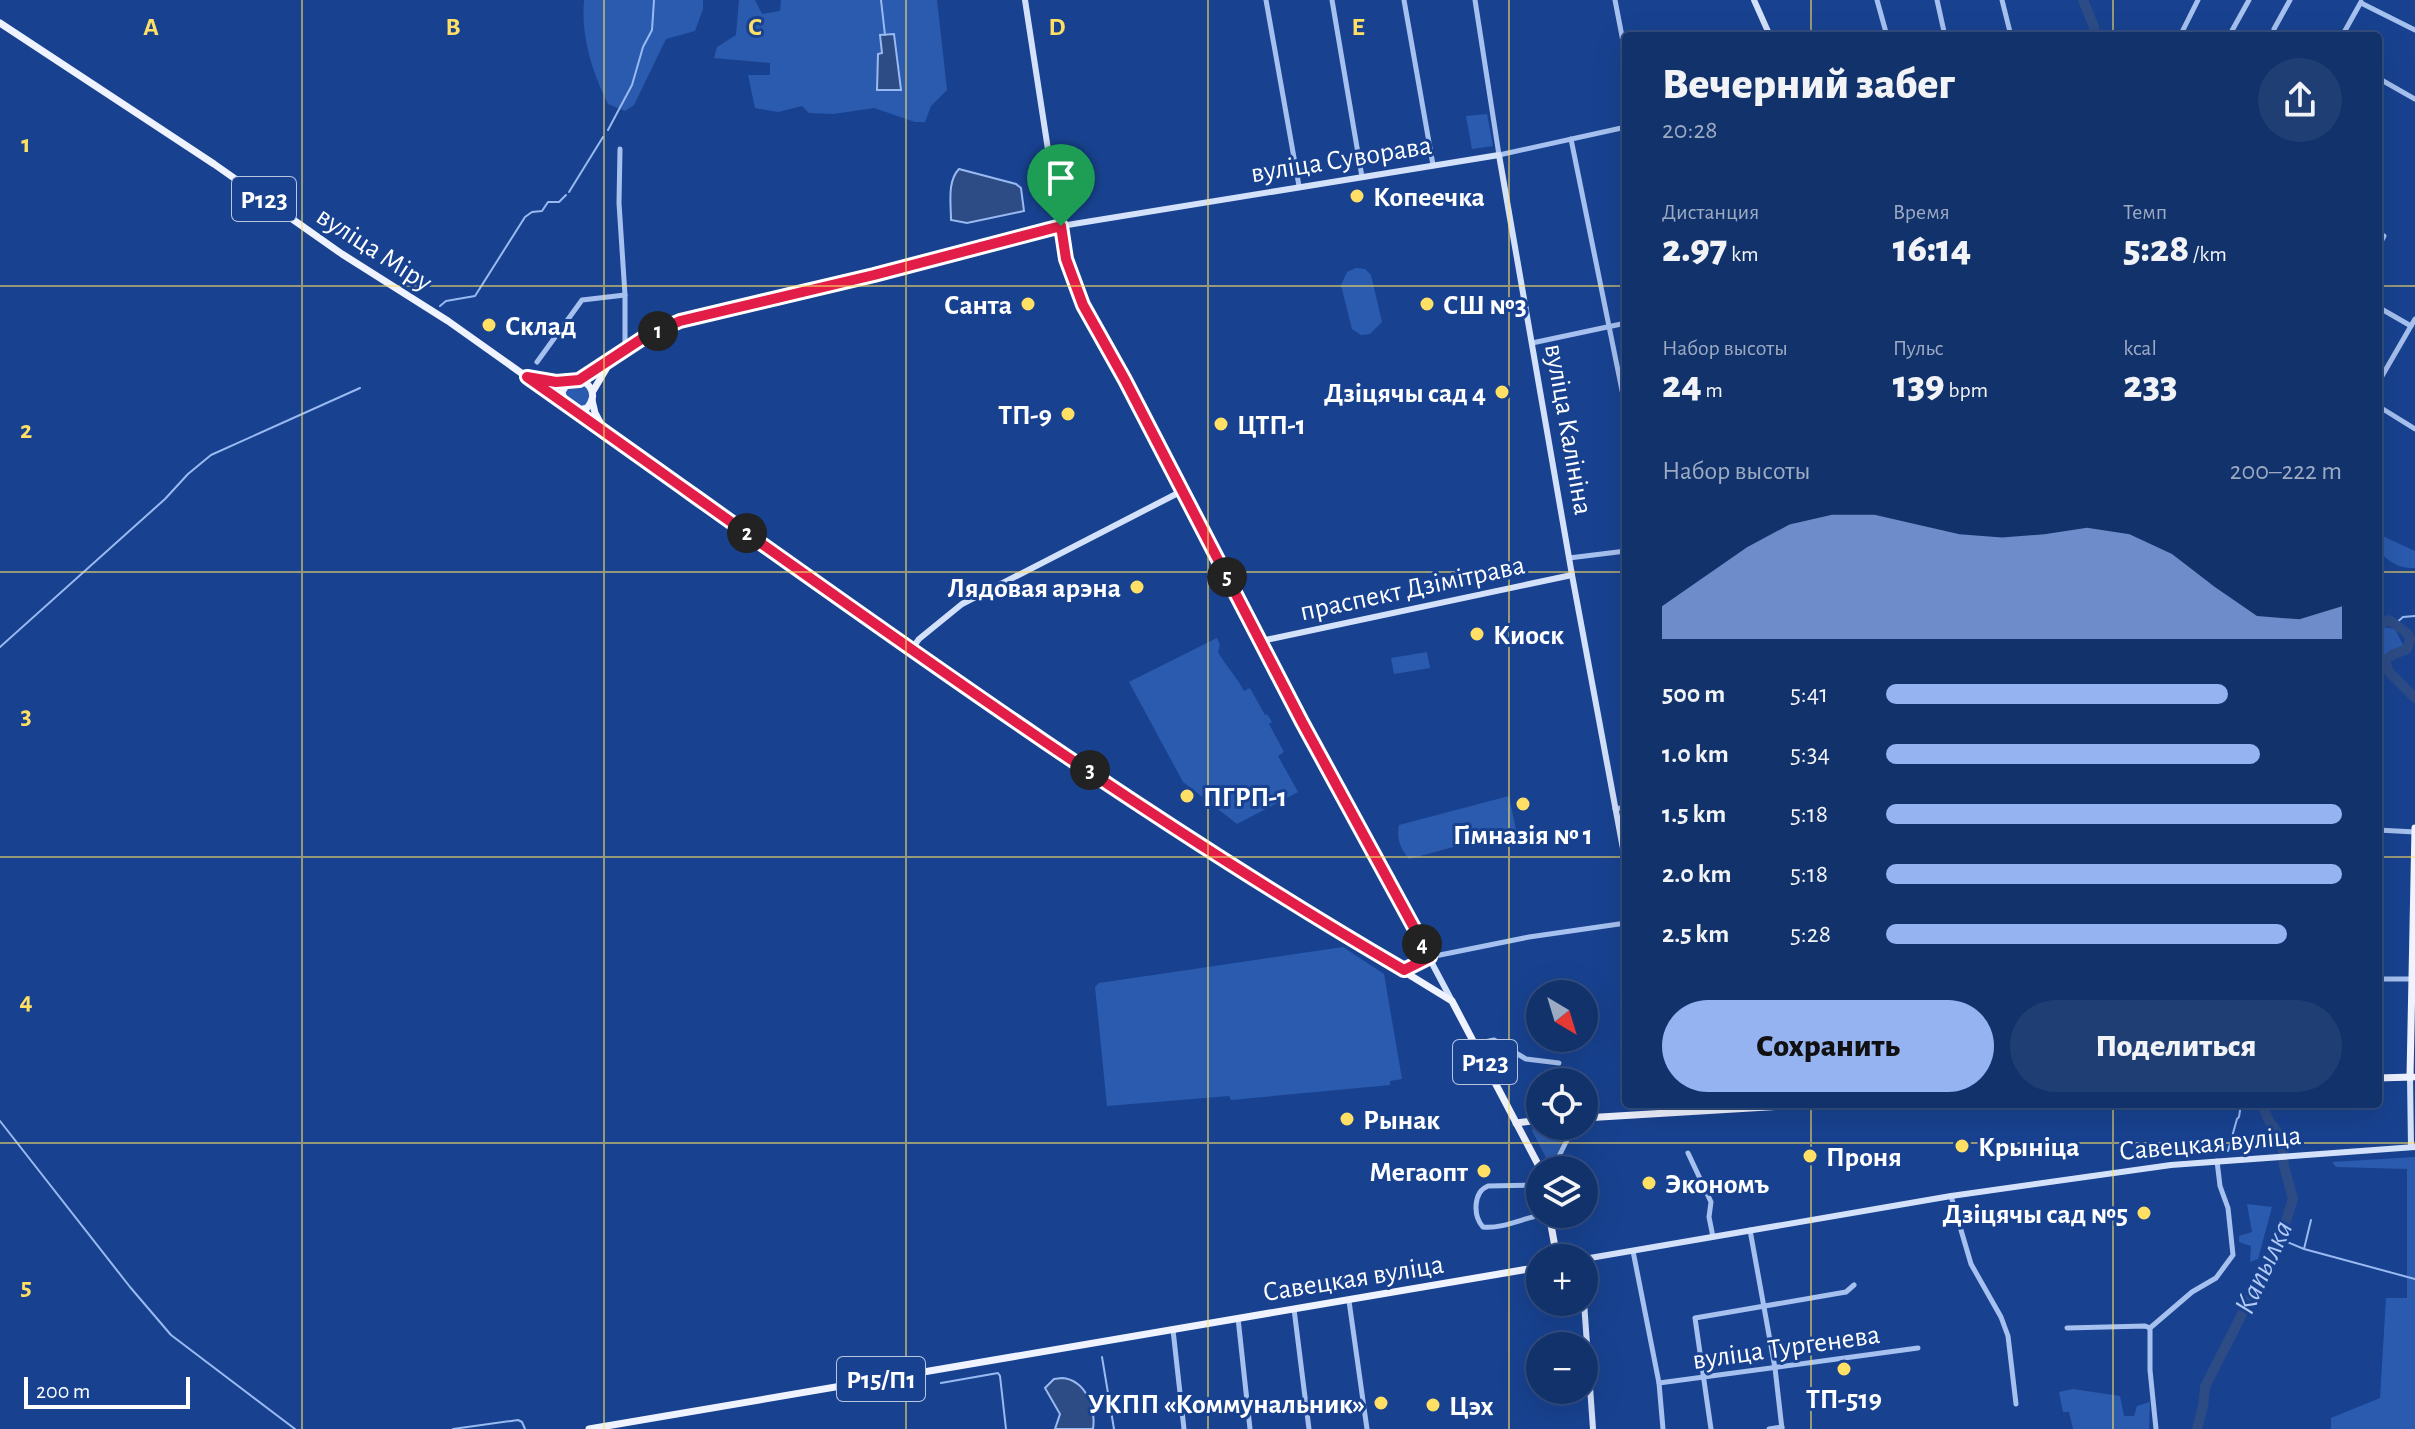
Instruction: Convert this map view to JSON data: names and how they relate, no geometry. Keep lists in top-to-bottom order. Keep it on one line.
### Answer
{"streets":{"main road":["вуліца Суворава","Р123","вуліца Міру","вуліца Калініна","праспект Дзімітрава","Савецкая вуліца","Р15/П1"],"street":["вуліца Тургенева"]},"crossings":[["вуліца Суворава","вуліца Калініна"],["Р123","вуліца Міру"],["вуліца Калініна","праспект Дзімітрава"],["Савецкая вуліца","Р15/П1"]],"water":["Капылка"],"places":["Копеечка","Санта","СШ №3","Склад","Дзіцячы сад 4","ТП-9","ЦТП-1","Лядовая арэна","Киоск","ПГРП-1","Гімназія № 1","Рынак","Крыніца","Проня","Мегаопт","Экономъ","Дзіцячы сад №5","ТП-519","УКПП «Коммунальник»","Цэх"],"scale_bar":"200 m","north":"bottom right","page":{"heading":["Вечерний забег","20:28"],"stats":[["Дистанция","2.97 km"],["Время","16:14"],["Темп","5:28 /km"],["Набор высоты","24 m"],["Пульс","139 bpm"],["kcal","233"]],"pins":["1","2","5","3","4"],"chart":["Набор высоты","200–222 m"],"list":[{"name":"500 m","note":"5:41"},{"name":"1.0 km","note":"5:34"},{"name":"1.5 km","note":"5:18"},{"name":"2.0 km","note":"5:18"},{"name":"2.5 km","note":"5:28"}],"map_buttons":["+","−"],"buttons":["Сохранить","Поделиться"],"scale":"200 m"},"grid":{"columns":["A","B","C","D","E"],"rows":["1","2","3","4","5"]}}
